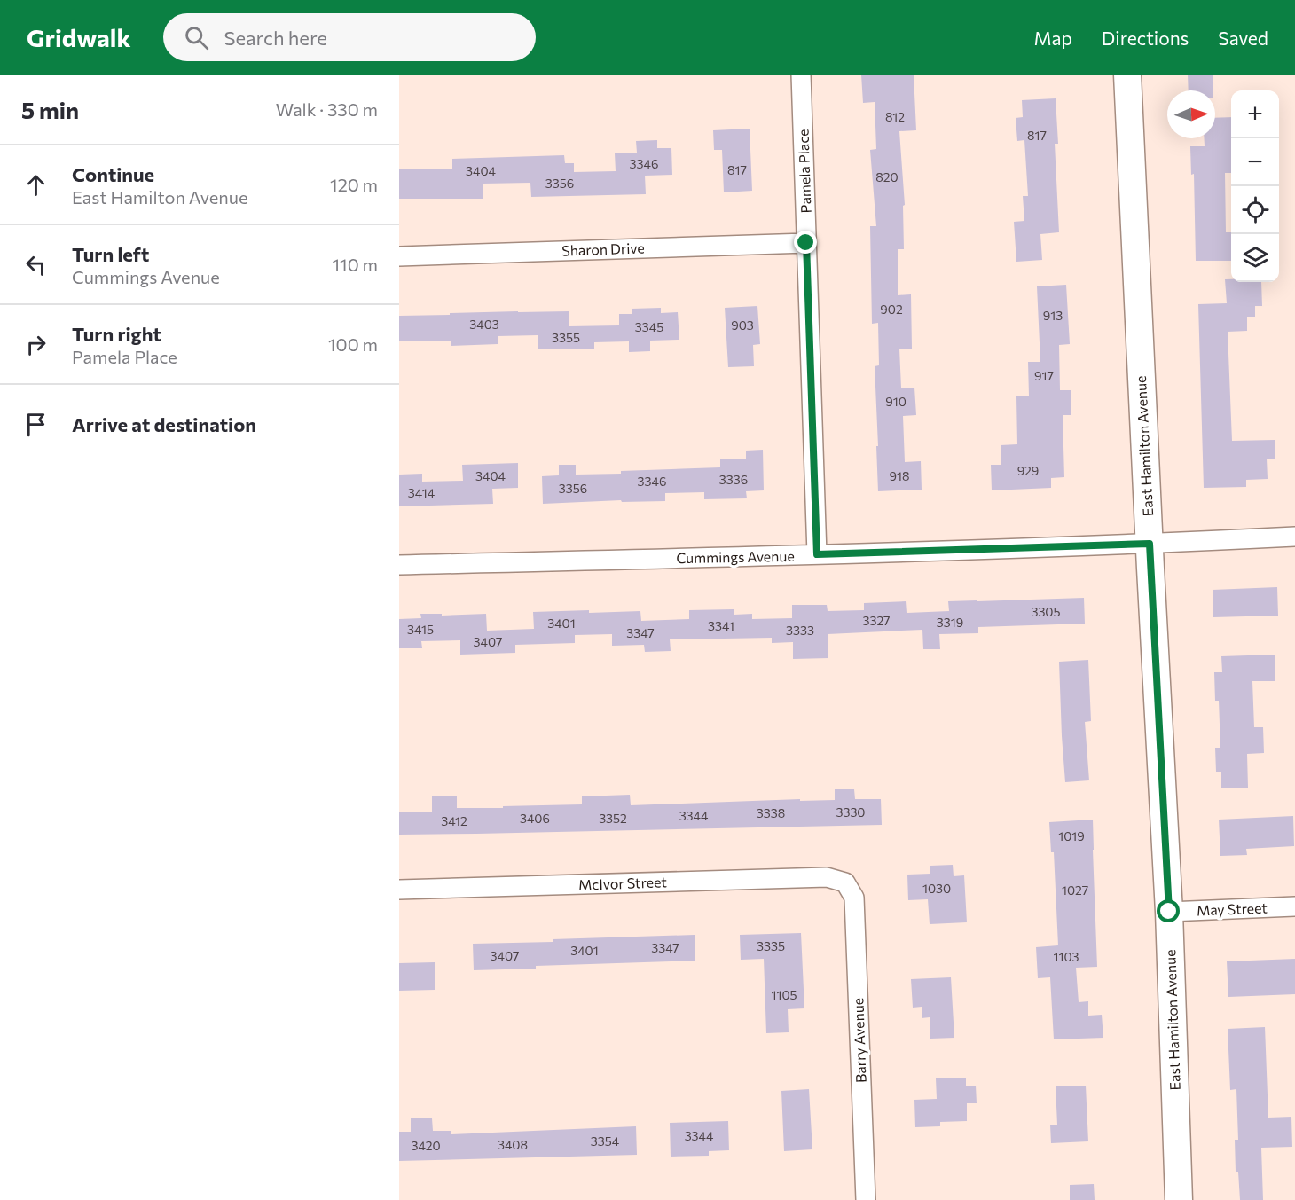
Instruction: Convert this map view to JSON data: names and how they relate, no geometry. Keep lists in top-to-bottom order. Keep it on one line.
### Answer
{"streets":{"street":["Pamela Place","Sharon Drive","East Hamilton Avenue","Cummings Avenue","McIvor Street","May Street","Barry Avenue"]},"crossings":[["Pamela Place","Sharon Drive"],["Pamela Place","Cummings Avenue"],["East Hamilton Avenue","Cummings Avenue"],["East Hamilton Avenue","May Street"],["McIvor Street","Barry Avenue"]],"house_numbers":["812","817","3346","817","3404","820","3356","902","913","3403","903","3345","3355","917","910","929","3404","918","3336","3346","3356","3414","3305","3327","3319","3401","3341","3415","3333","3347","3407","3330","3338","3344","3406","3352","3412","1019","1030","1027","3335","3347","3401","3407","1103","1105","3344","3354","3408","3420"],"north":"right","page":{"header":"Gridwalk","search":"Search here","nav":["Map","Directions","Saved"],"heading":["5 min","Walk · 330 m"],"map_buttons":["+","−"],"list":[["Continue","East Hamilton Avenue","120 m"],["Turn left","Cummings Avenue","110 m"],["Turn right","Pamela Place","100 m"],"Arrive at destination"]}}
